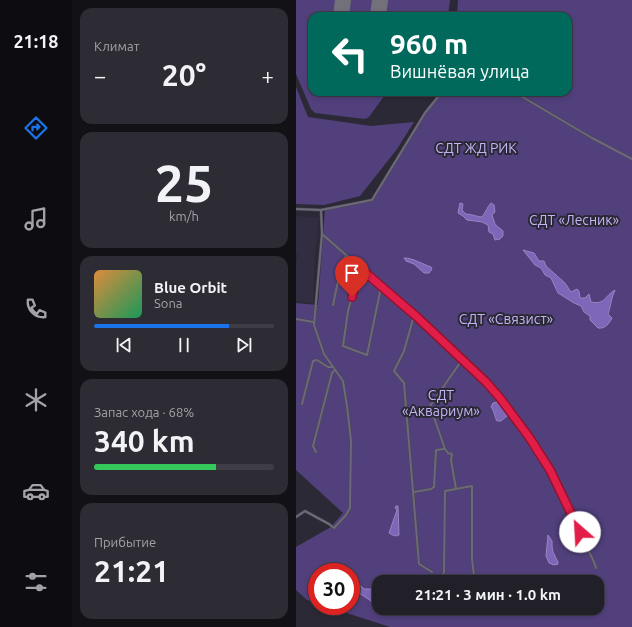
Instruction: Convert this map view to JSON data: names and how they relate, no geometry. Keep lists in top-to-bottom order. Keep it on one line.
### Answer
{"parks":["СДТ ЖД РИК","СДТ «Лесник»","СДТ «Связист»","СДТ «Аквариум»"],"page":{"tabs":"21:18","tile":["Климат",["25","km/h"],["Запас хода · 68%","340 km"],["Прибытие","21:21"]],"turn":["960 m","Вишнёвая улица"],"heat":["−","20°","+"],"song":["Blue Orbit","Sona"],"limit":"30","trip":"21:21 · 3 мин · 1.0 km"}}
